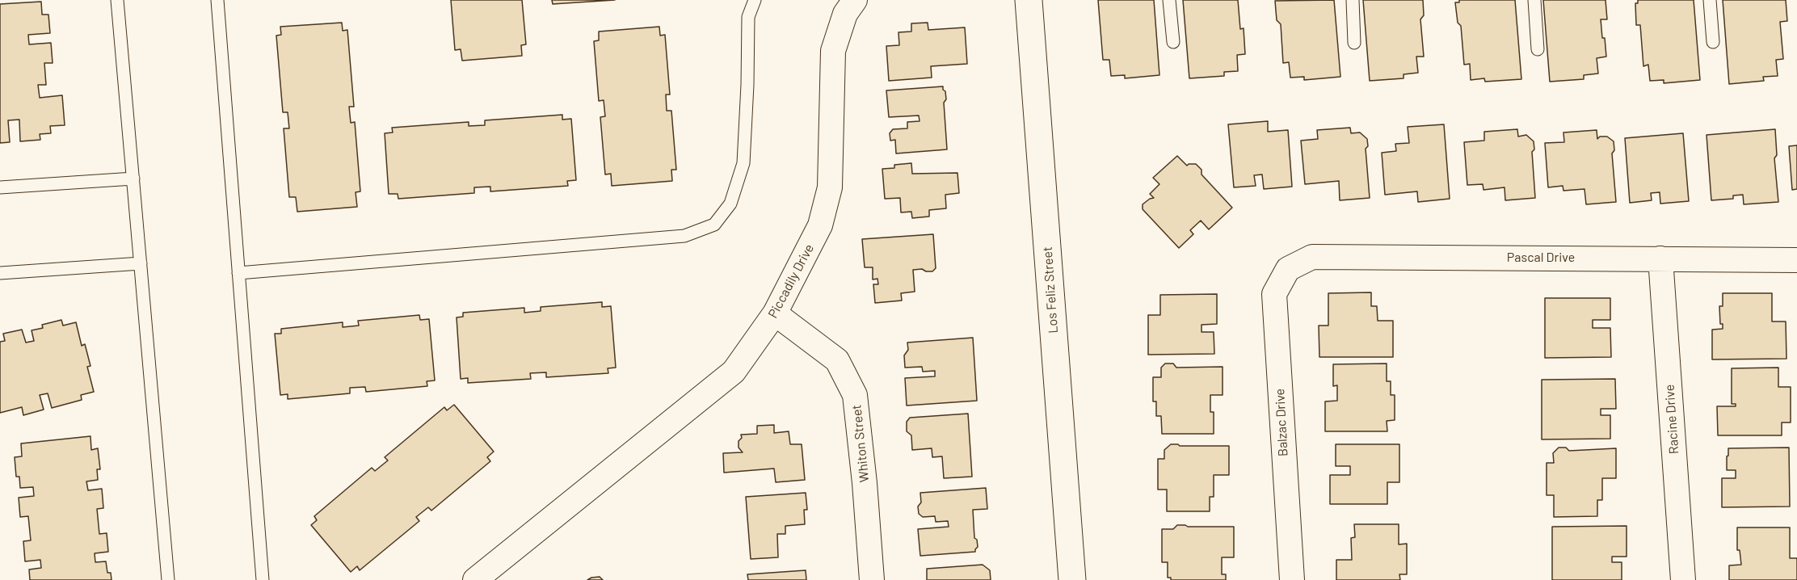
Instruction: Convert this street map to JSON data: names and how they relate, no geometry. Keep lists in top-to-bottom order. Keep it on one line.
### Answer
{"streets":{"street":["Pascal Drive","Piccadily Drive","Los Feliz Street","Racine Drive","Balzac Drive","Whiton Street"]},"crossings":[["Pascal Drive","Racine Drive"],["Pascal Drive","Balzac Drive"],["Piccadily Drive","Whiton Street"]]}
